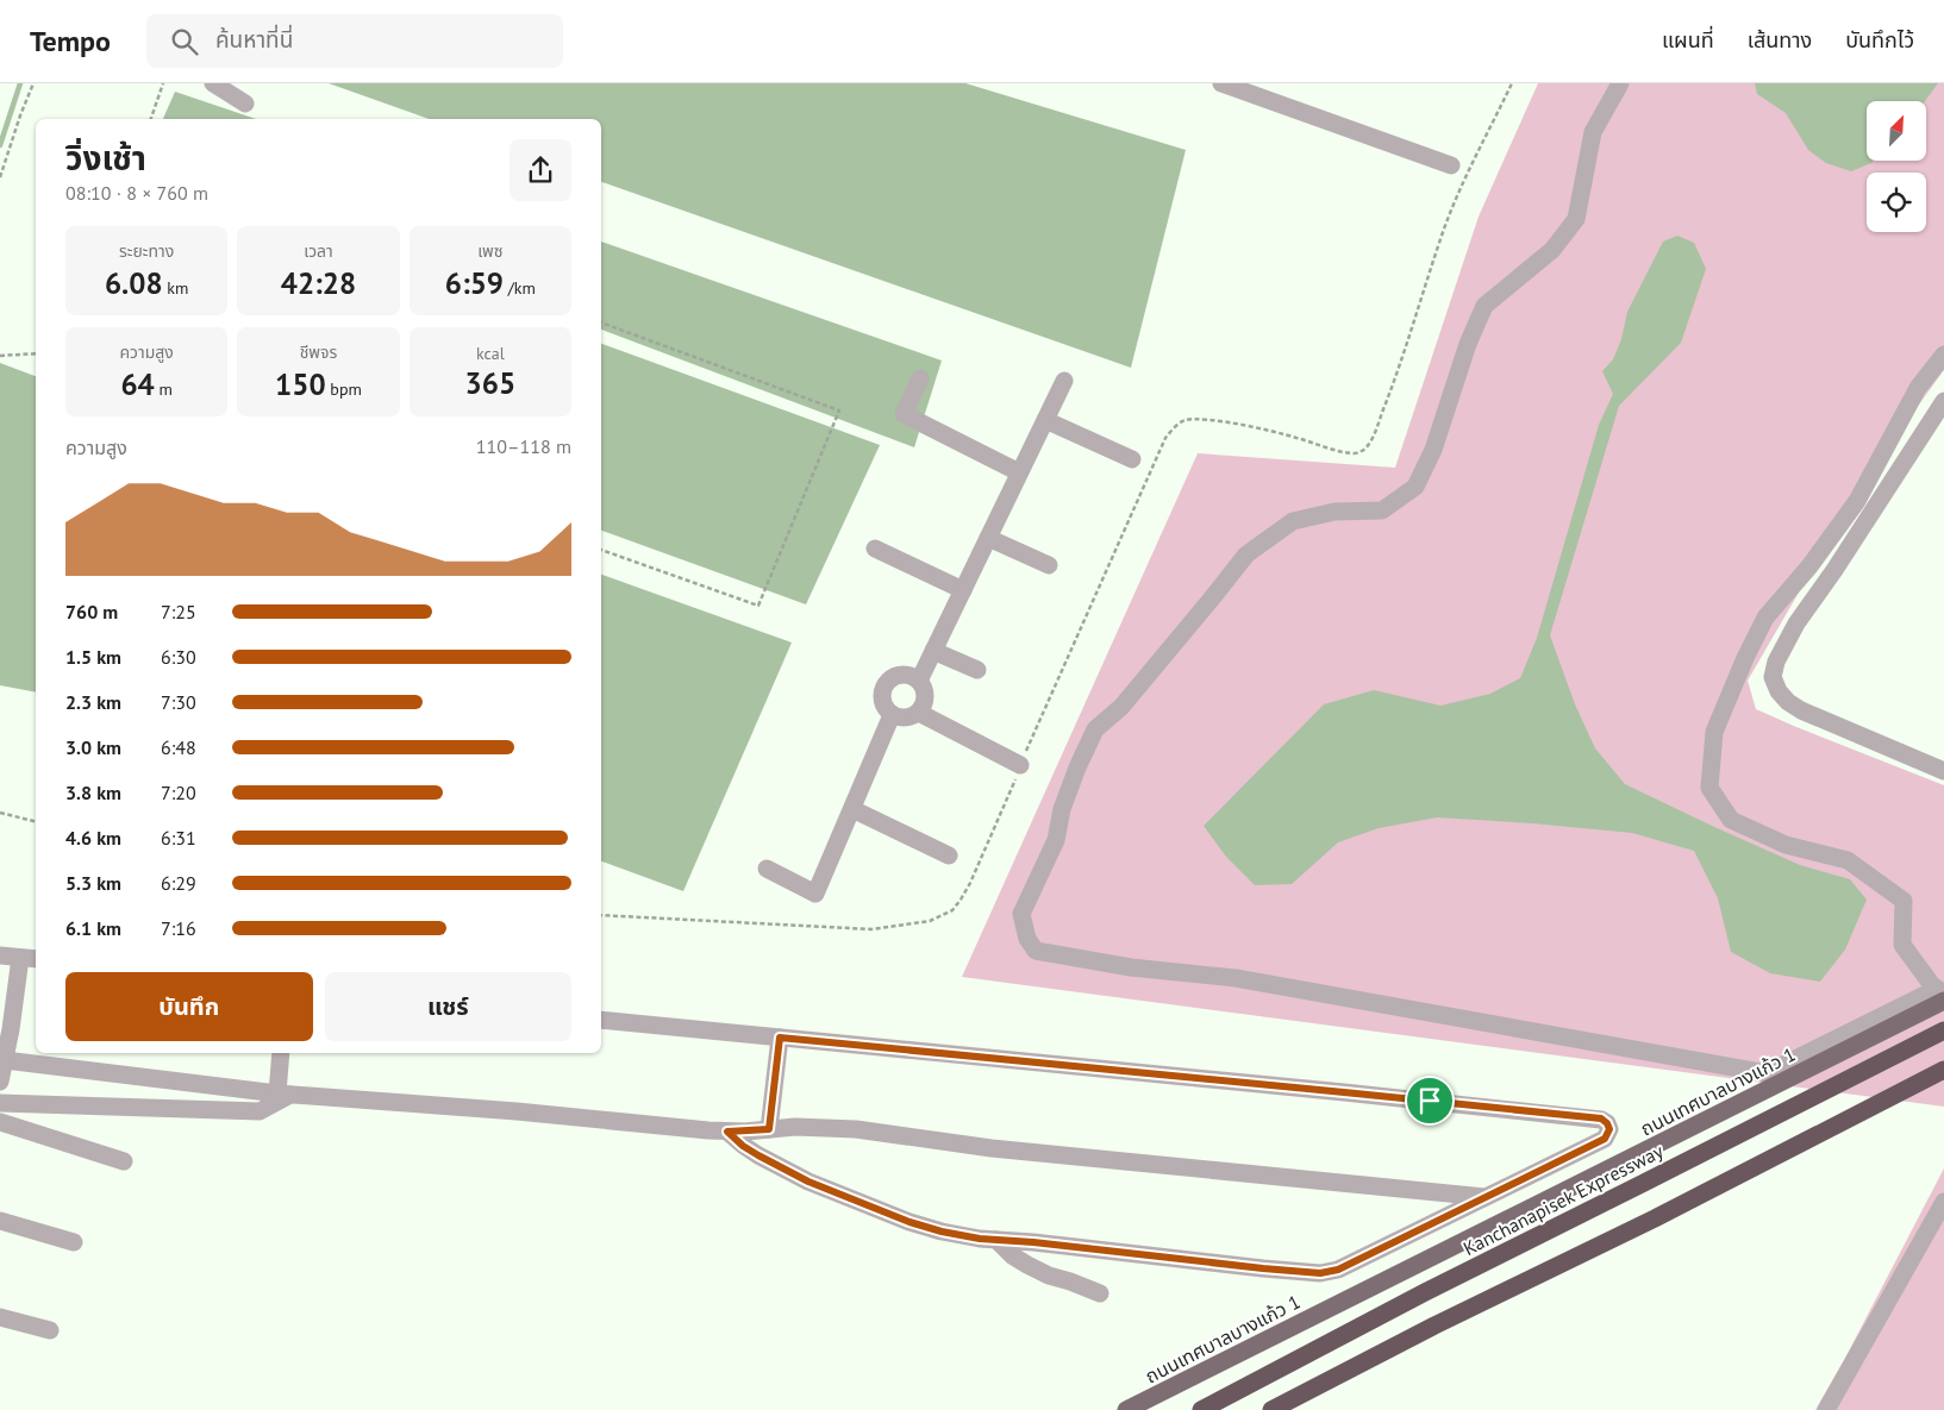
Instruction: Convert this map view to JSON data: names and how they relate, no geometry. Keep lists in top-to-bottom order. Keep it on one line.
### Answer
{"streets":{"highway":["Kanchanapisek Expressway"],"main road":["ถนนเทศบาลบางแก้ว 1"]},"north":"top right","page":{"header":"Tempo","search":"ค้นหาที่นี่","nav":["แผนที่","เส้นทาง","บันทึกไว้"],"heading":["วิ่งเช้า","08:10 · 8 × 760 m"],"stats":[["ระยะทาง","6.08 km"],["เวลา","42:28"],["เพซ","6:59 /km"],["ความสูง","64 m"],["ชีพจร","150 bpm"],["kcal","365"]],"chart":["ความสูง","110–118 m"],"list":[{"name":"760 m","note":"7:25"},{"name":"1.5 km","note":"6:30"},{"name":"2.3 km","note":"7:30"},{"name":"3.0 km","note":"6:48"},{"name":"3.8 km","note":"7:20"},{"name":"4.6 km","note":"6:31"},{"name":"5.3 km","note":"6:29"},{"name":"6.1 km","note":"7:16"}],"buttons":["บันทึก","แชร์"]}}
